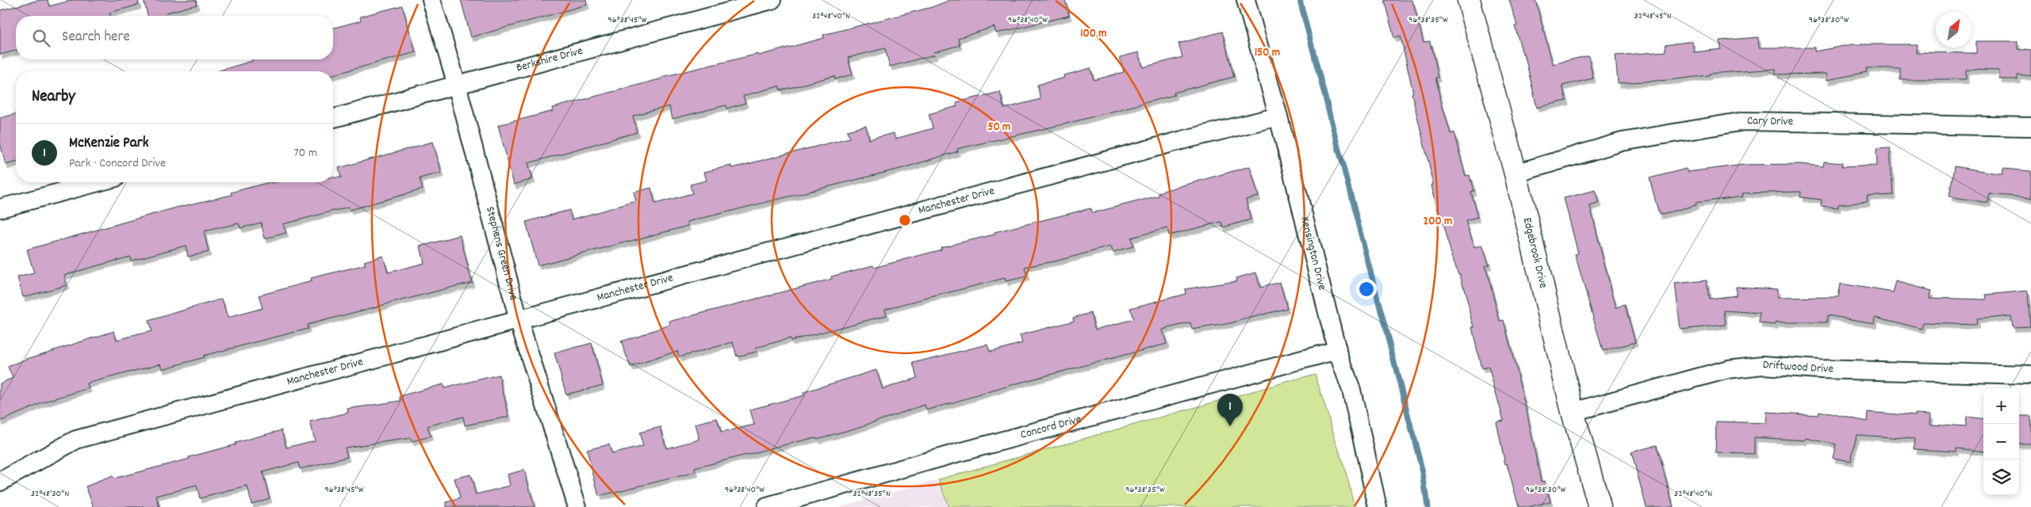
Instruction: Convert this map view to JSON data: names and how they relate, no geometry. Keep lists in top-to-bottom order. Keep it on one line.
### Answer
{"streets":{"street":["Berkshire Drive","Cary Drive","Manchester Drive","Kensington Drive","Edgebrook Drive","Stephens Green Drive","Driftwood Drive","Concord Drive"]},"crossings":[["Berkshire Drive","Stephens Green Drive"],["Cary Drive","Edgebrook Drive"],["Manchester Drive","Kensington Drive"],["Manchester Drive","Stephens Green Drive"],["Kensington Drive","Concord Drive"],["Edgebrook Drive","Driftwood Drive"]],"north":"top right","page":{"search":"Search here","heading":"Nearby","list":[{"mark":"1","name":"McKenzie Park","note":"Park · Concord Drive","value":"70 m"}],"map_buttons":["+","−"],"pins":"1"},"coordinates":["32°48'40\"N","32°48'45\"N","96°38'45\"W","96°38'40\"W","96°38'35\"W","96°38'30\"W","32°48'30\"N","32°48'35\"N"],"rings":["100 m","150 m","50 m","200 m"]}
